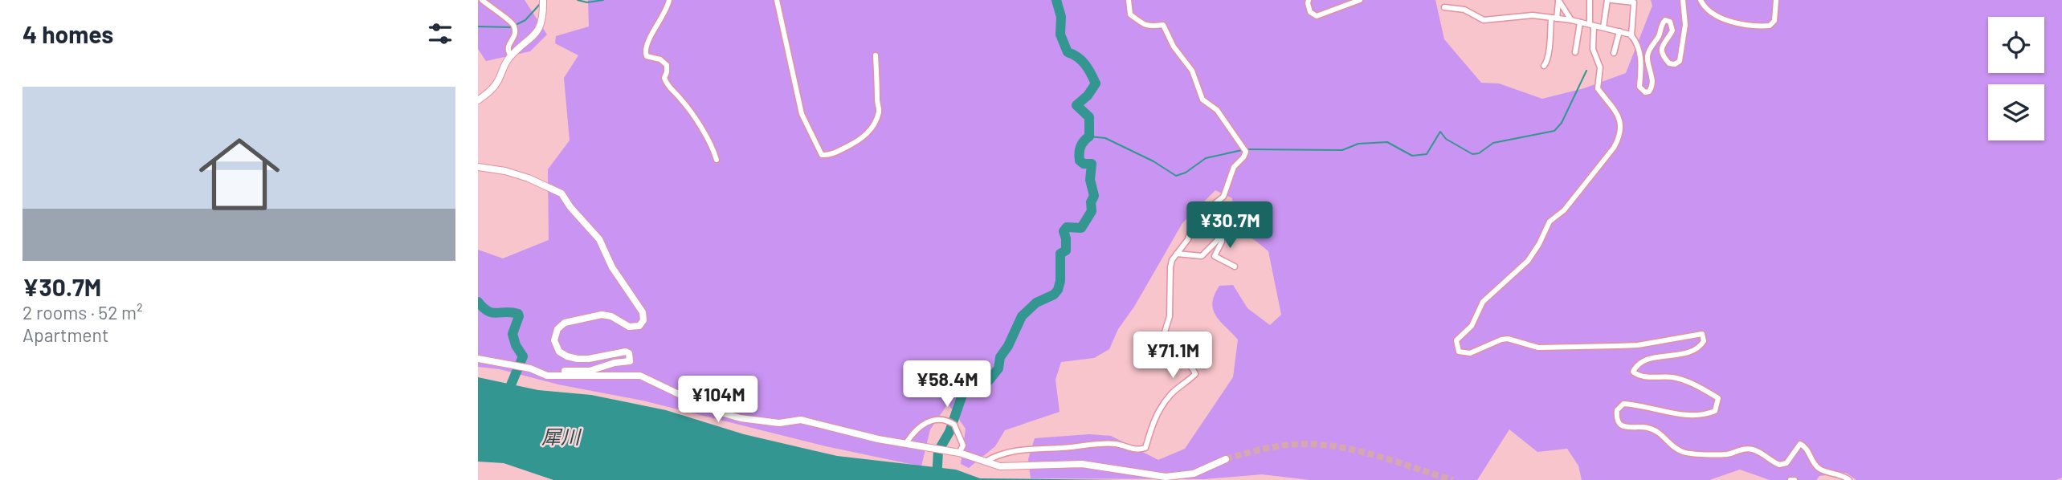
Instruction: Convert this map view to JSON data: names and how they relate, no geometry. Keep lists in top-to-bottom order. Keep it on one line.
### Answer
{"water":["犀川"],"page":{"heading":"4 homes","list":[{"name":"¥30.7M","note":"2 rooms · 52 m² · Apartment"}],"price":["¥30.7M","¥71.1M","¥58.4M","¥104M"]}}
